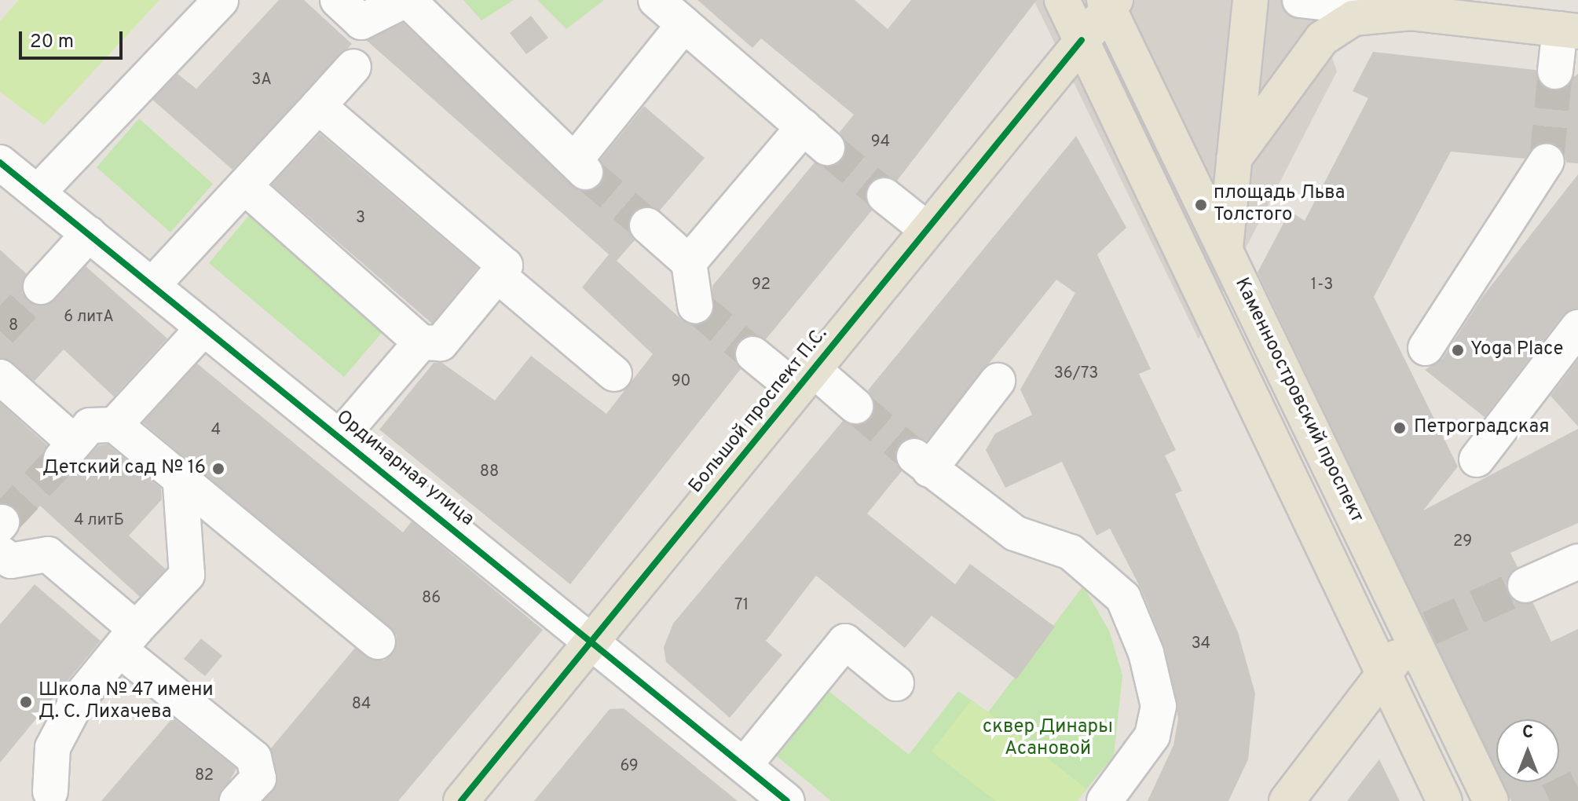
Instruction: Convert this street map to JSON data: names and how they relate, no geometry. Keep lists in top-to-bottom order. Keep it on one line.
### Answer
{"streets":{"main road":["Каменноостровский проспект","Большой проспект П.С."],"street":["Ординарная улица"]},"crossings":[["Каменноостровский проспект","Большой проспект П.С."],["Большой проспект П.С.","Ординарная улица"]],"parks":["сквер Динары Асановой"],"places":["площадь Льва Толстого","Yoga Place","Петроградская","Детский сад № 16","Школа № 47 имени Д. С. Лихачева"],"house_numbers":["3А","94","3","92","1-3","6 литА","8","36/73","90","4","88","4 литБ","29","86","71","34","84","69","82"],"scale_bar":"20 m","north":"top"}
